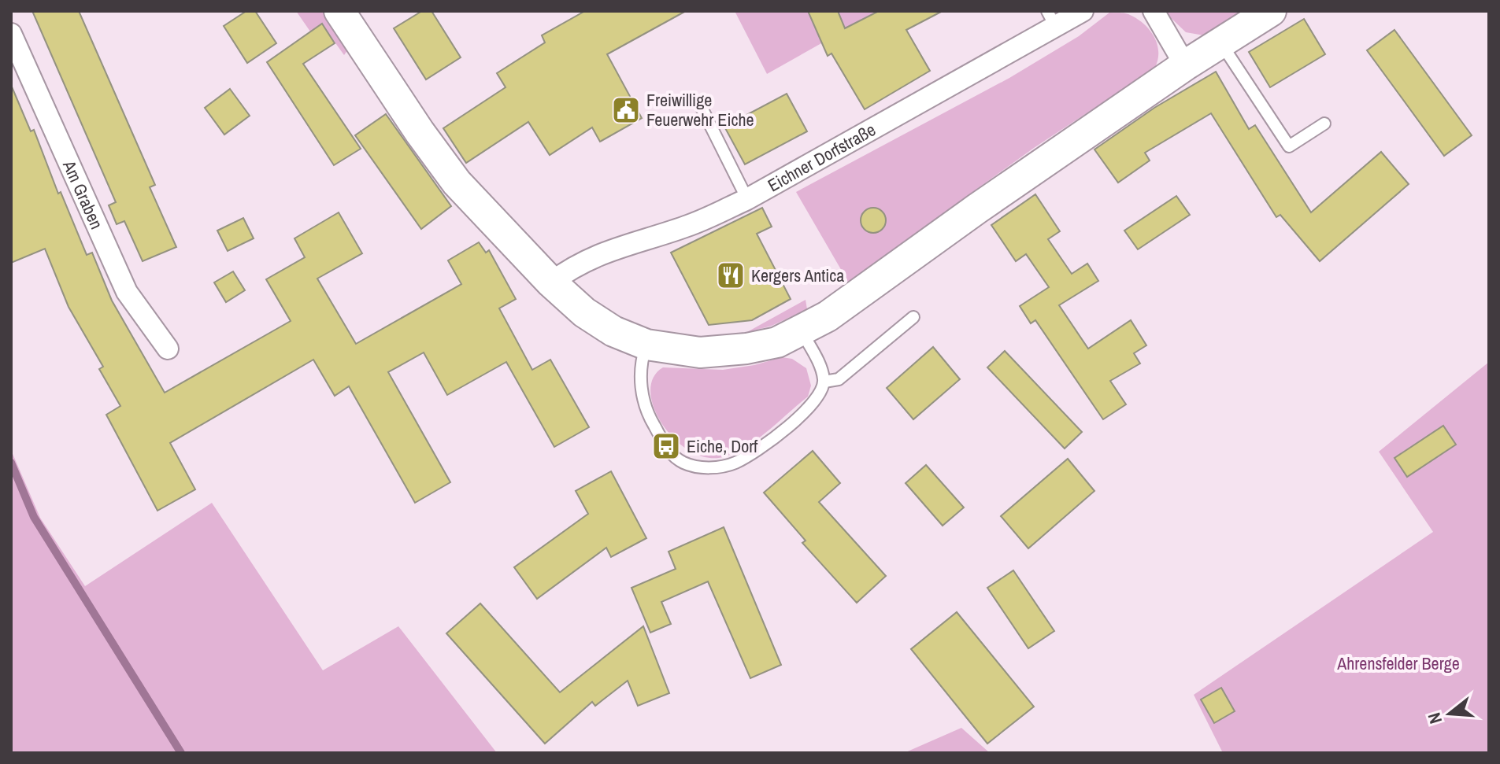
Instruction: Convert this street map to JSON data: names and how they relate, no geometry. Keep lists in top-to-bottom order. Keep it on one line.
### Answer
{"streets":{"street":["Eichner Dorfstraße","Am Graben"]},"parks":["Ahrensfelder Berge"],"places":{"public building":["Freiwillige Feuerwehr Eiche"],"restaurant":["Kergers Antica"],"bus stop":["Eiche, Dorf"]},"north":"left"}
